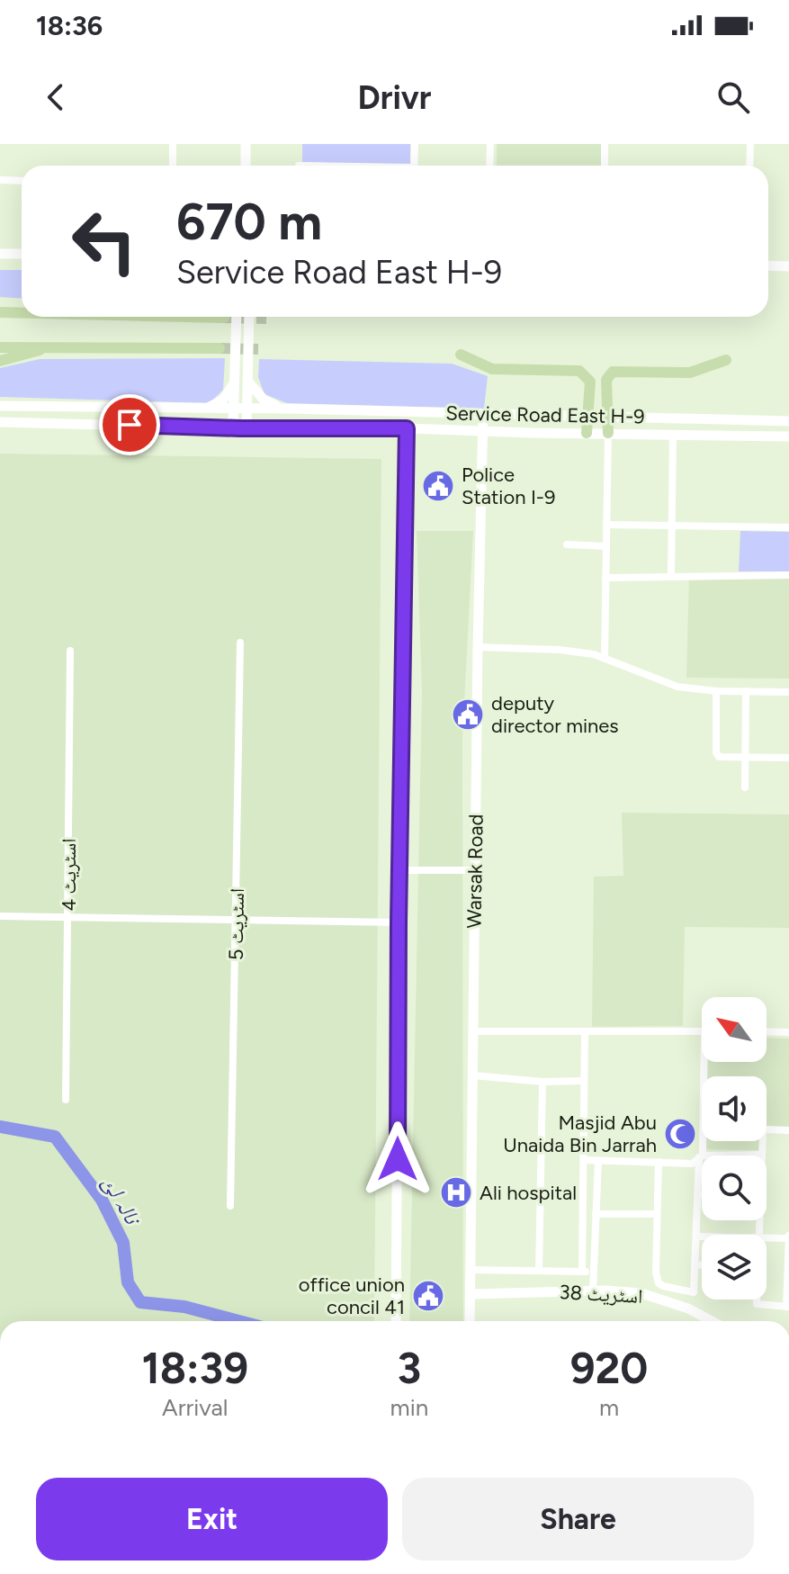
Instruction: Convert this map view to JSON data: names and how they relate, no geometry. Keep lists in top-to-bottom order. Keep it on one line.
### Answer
{"streets":{"street":["Service Road East H-9","Warsak Road","اسٹریٹ 4","اسٹریٹ 5","اسٹریٹ 38"]},"crossings":[["Service Road East H-9","Warsak Road"],["Warsak Road","اسٹریٹ 38"]],"water":["نالہ لئ"],"places":{"public building":["Police Station I-9","deputy director mines","office union concil 41"],"mosque":["Masjid Abu Unaida Bin Jarrah"],"hospital":["Ali hospital"]},"north":"top left","page":{"status":"18:36","header":"Drivr","turn":["670 m","Service Road East H-9"],"eta":["18:39","Arrival","3","min","920","m"],"buttons":["Exit","Share"]}}
